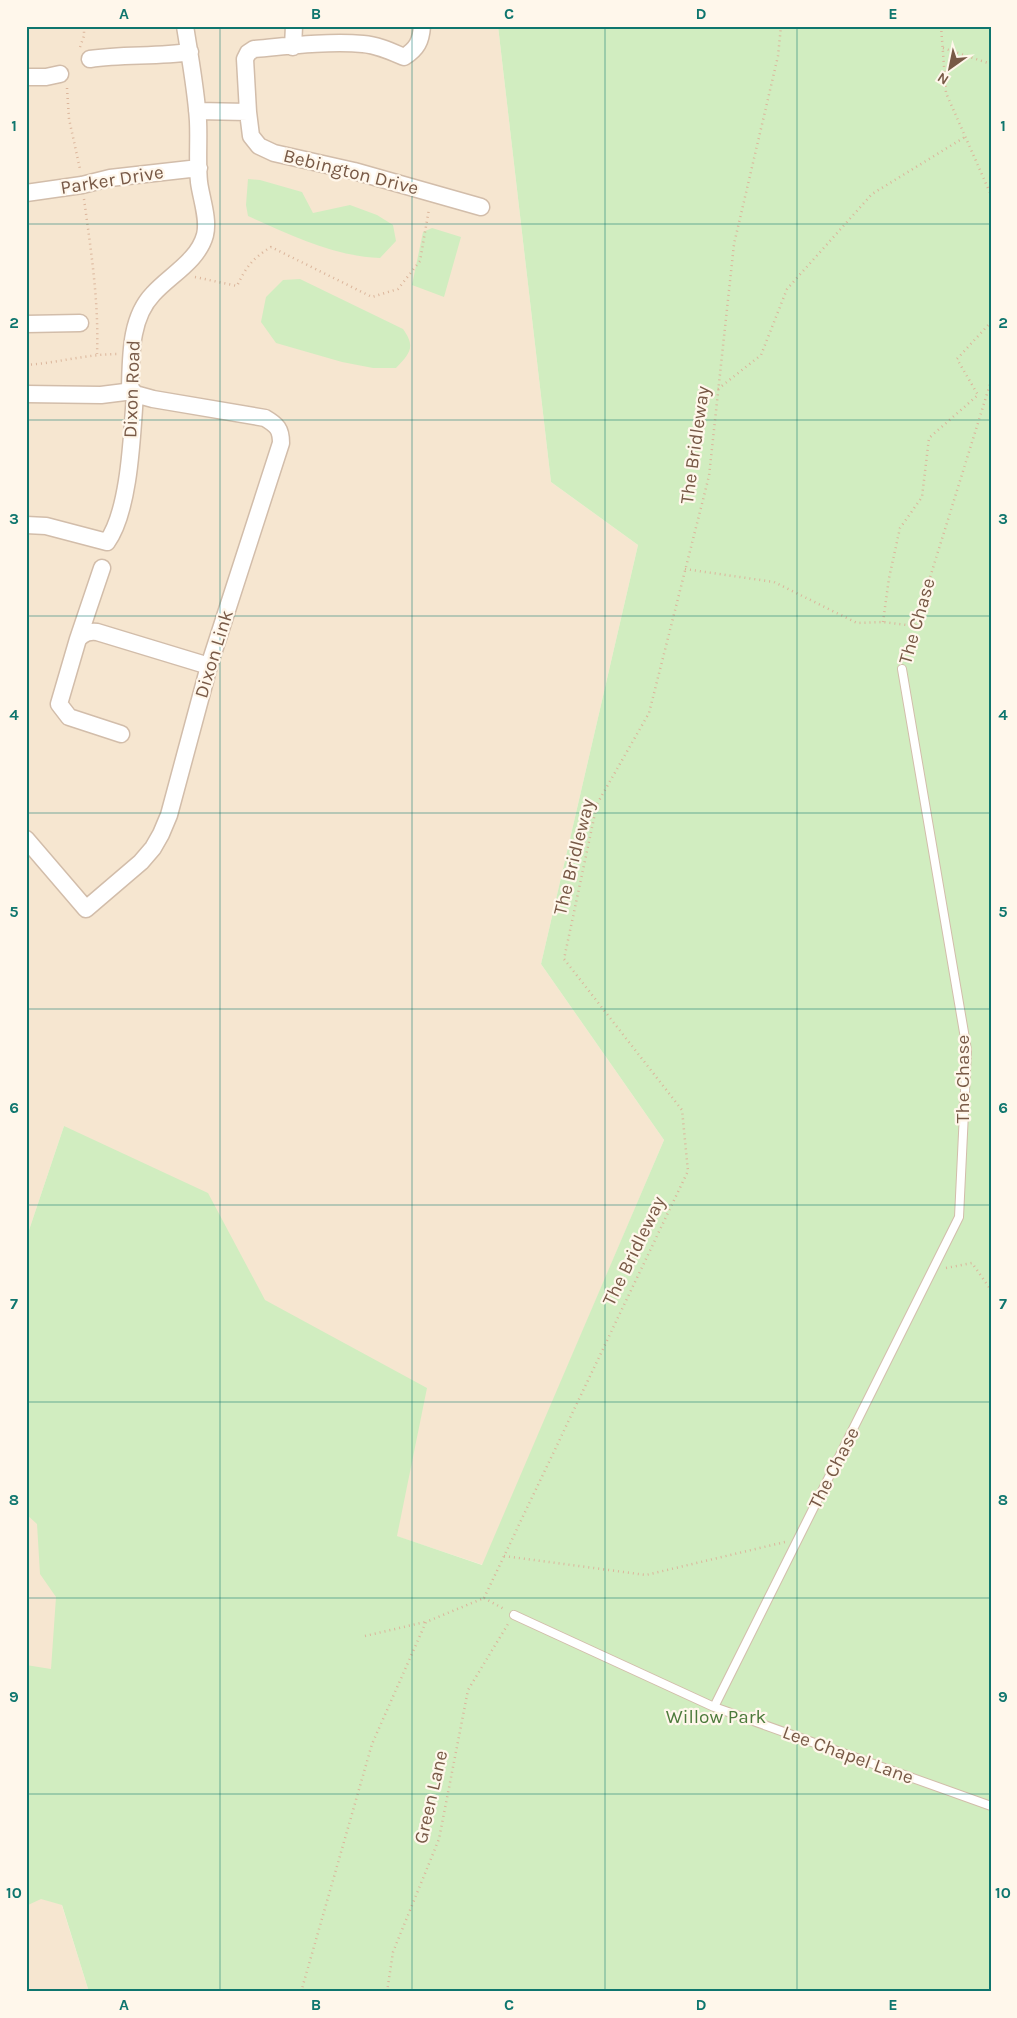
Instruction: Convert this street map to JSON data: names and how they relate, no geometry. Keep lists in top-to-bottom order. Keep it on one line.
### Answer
{"streets":{"street":["Bebington Drive","Parker Drive","Dixon Road","Dixon Link"],"lane":["The Chase","Lee Chapel Lane"],"path":["The Bridleway","Green Lane"]},"crossings":[["Parker Drive","Dixon Road"],["Dixon Road","Dixon Link"],["The Chase","Lee Chapel Lane"],["Lee Chapel Lane","Green Lane"]],"parks":["Willow Park"],"north":"bottom left","grid":{"columns":["A","B","C","D","E"],"rows":["1","2","3","4","5","6","7","8","9","10"]}}
